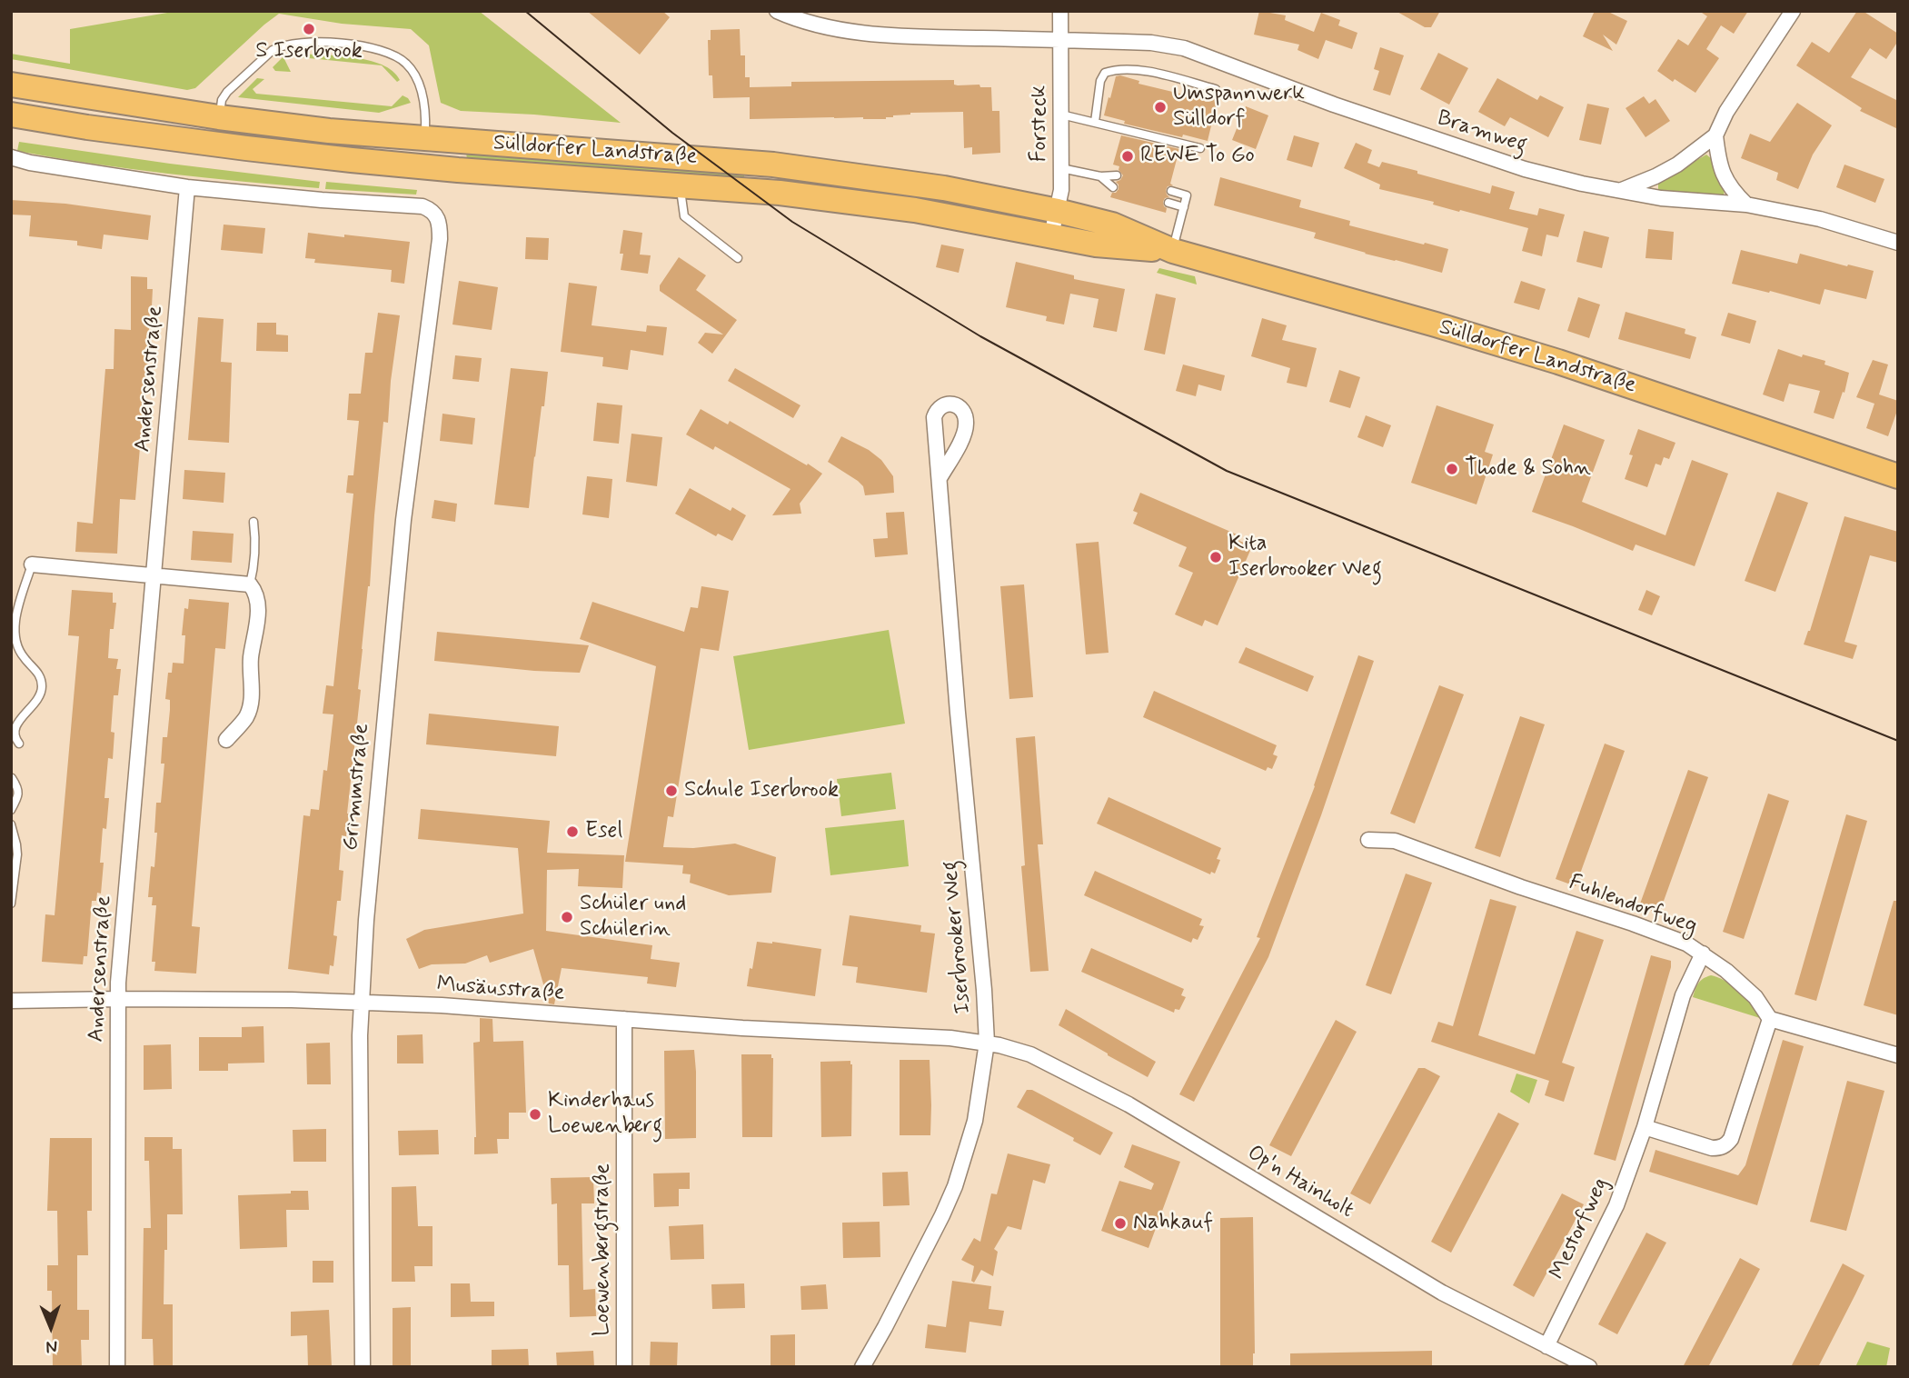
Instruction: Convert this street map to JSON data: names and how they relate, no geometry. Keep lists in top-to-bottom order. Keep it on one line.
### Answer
{"streets":{"main road":["Sülldorfer Landstraße"],"street":["Forsteck","Bramweg","Andersenstraße","Grimmstraße","Fuhlendorfweg","Iserbrooker Weg","Musäusstraße","Op'n Hainholt","Mestorfweg","Loewenbergstraße"]},"crossings":[["Forsteck","Bramweg"],["Forsteck","Sülldorfer Landstraße"],["Andersenstraße","Grimmstraße"],["Andersenstraße","Musäusstraße"],["Grimmstraße","Musäusstraße"],["Fuhlendorfweg","Mestorfweg"],["Iserbrooker Weg","Musäusstraße"],["Iserbrooker Weg","Op'n Hainholt"],["Musäusstraße","Op'n Hainholt"],["Musäusstraße","Loewenbergstraße"],["Op'n Hainholt","Mestorfweg"]],"places":["S Iserbrook","Umspannwerk Sülldorf","REWE To Go","Thode & Sohn","Kita Iserbrooker Weg","Schule Iserbrook","Esel","Schüler und Schülerin","Kinderhaus Loewenberg","Nahkauf"],"north":"bottom"}
